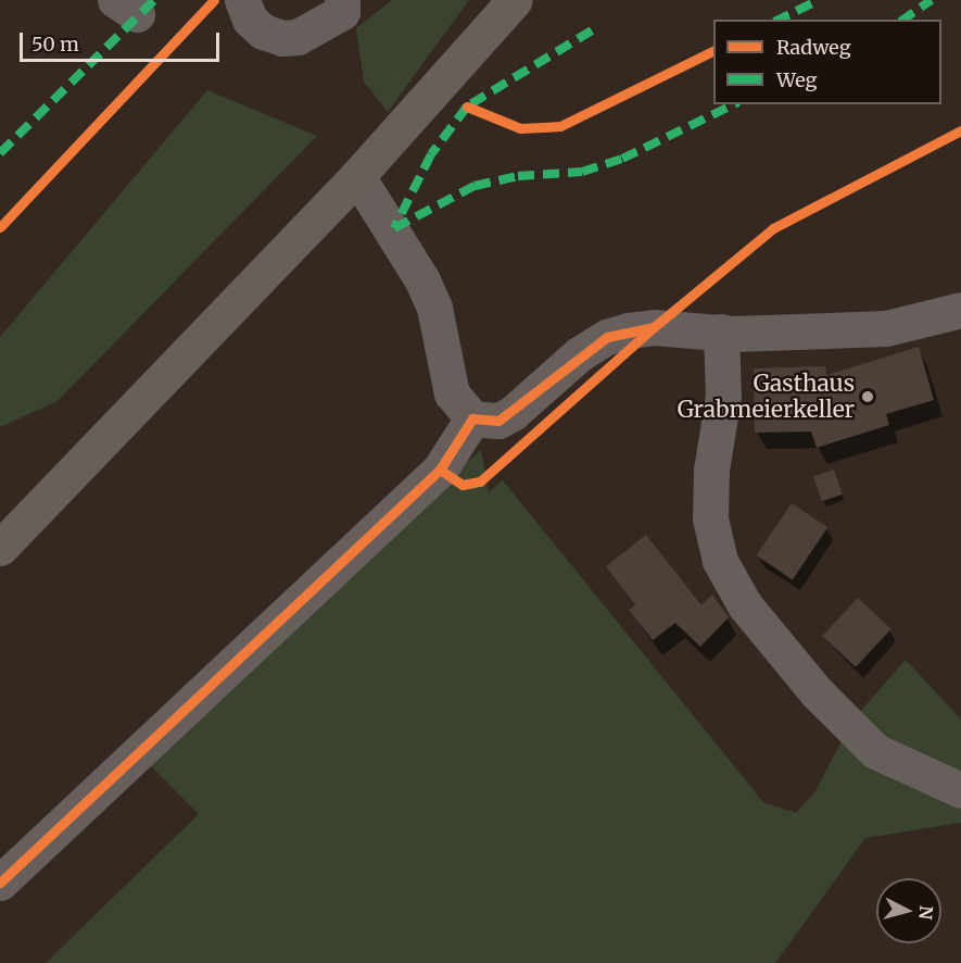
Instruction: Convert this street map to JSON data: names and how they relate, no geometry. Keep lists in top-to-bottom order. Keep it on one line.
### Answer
{"places":["Gasthaus Grabmeierkeller"],"legend":["Radweg","Weg"],"scale_bar":"50 m","north":"right"}
